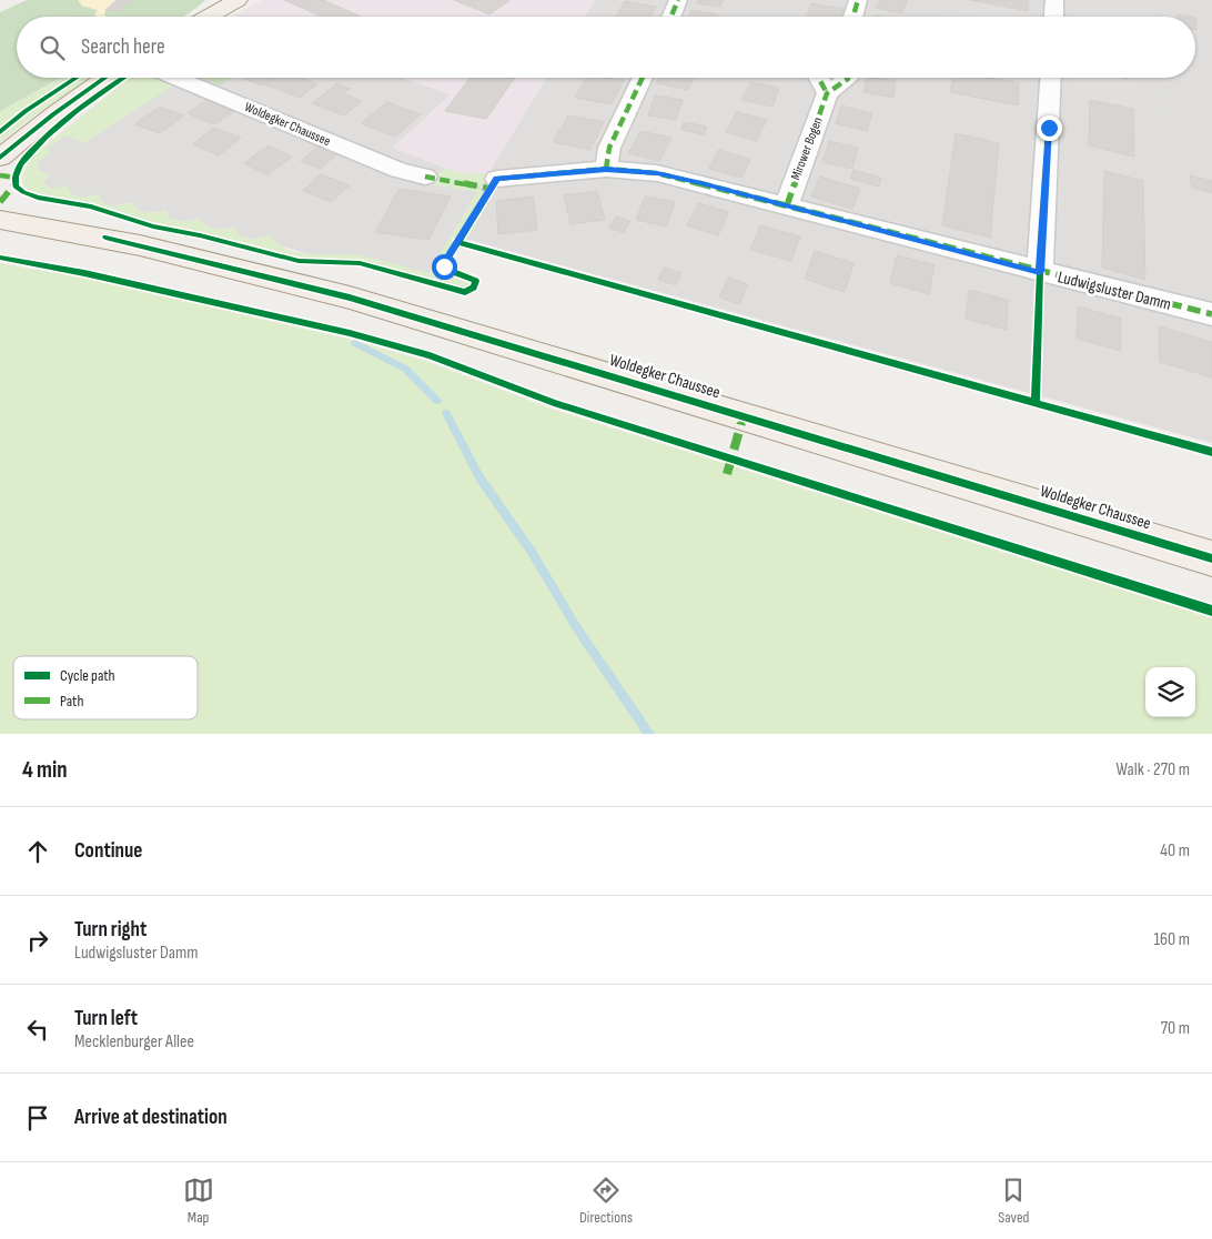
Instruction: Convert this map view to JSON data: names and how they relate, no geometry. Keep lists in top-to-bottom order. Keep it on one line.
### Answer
{"streets":{"main road":["Woldegker Chaussee"],"street":["Mirower Bogen","Ludwigsluster Damm"]},"crossings":[["Mirower Bogen","Ludwigsluster Damm"]],"legend":["Cycle path","Path"],"page":{"search":"Search here","heading":["4 min","Walk · 270 m"],"list":[["Continue","40 m"],["Turn right","Ludwigsluster Damm","160 m"],["Turn left","Mecklenburger Allee","70 m"],"Arrive at destination"],"nav":["Map","Directions","Saved"]}}
